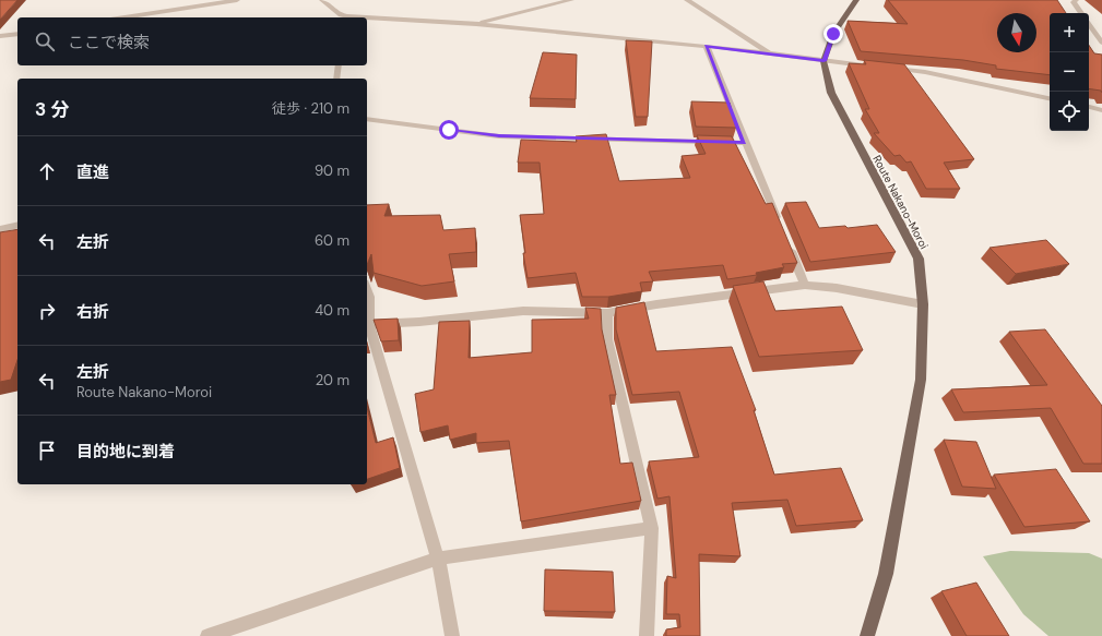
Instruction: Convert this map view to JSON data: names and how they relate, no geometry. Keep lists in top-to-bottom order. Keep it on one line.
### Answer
{"streets":{"main road":["Route Nakano-Moroi"]},"north":"bottom","page":{"map_buttons":["+","−"],"search":"ここで検索","heading":["3 分","徒歩 · 210 m"],"list":[["直進","90 m"],["左折","60 m"],["右折","40 m"],["左折","Route Nakano-Moroi","20 m"],"目的地に到着"]}}
